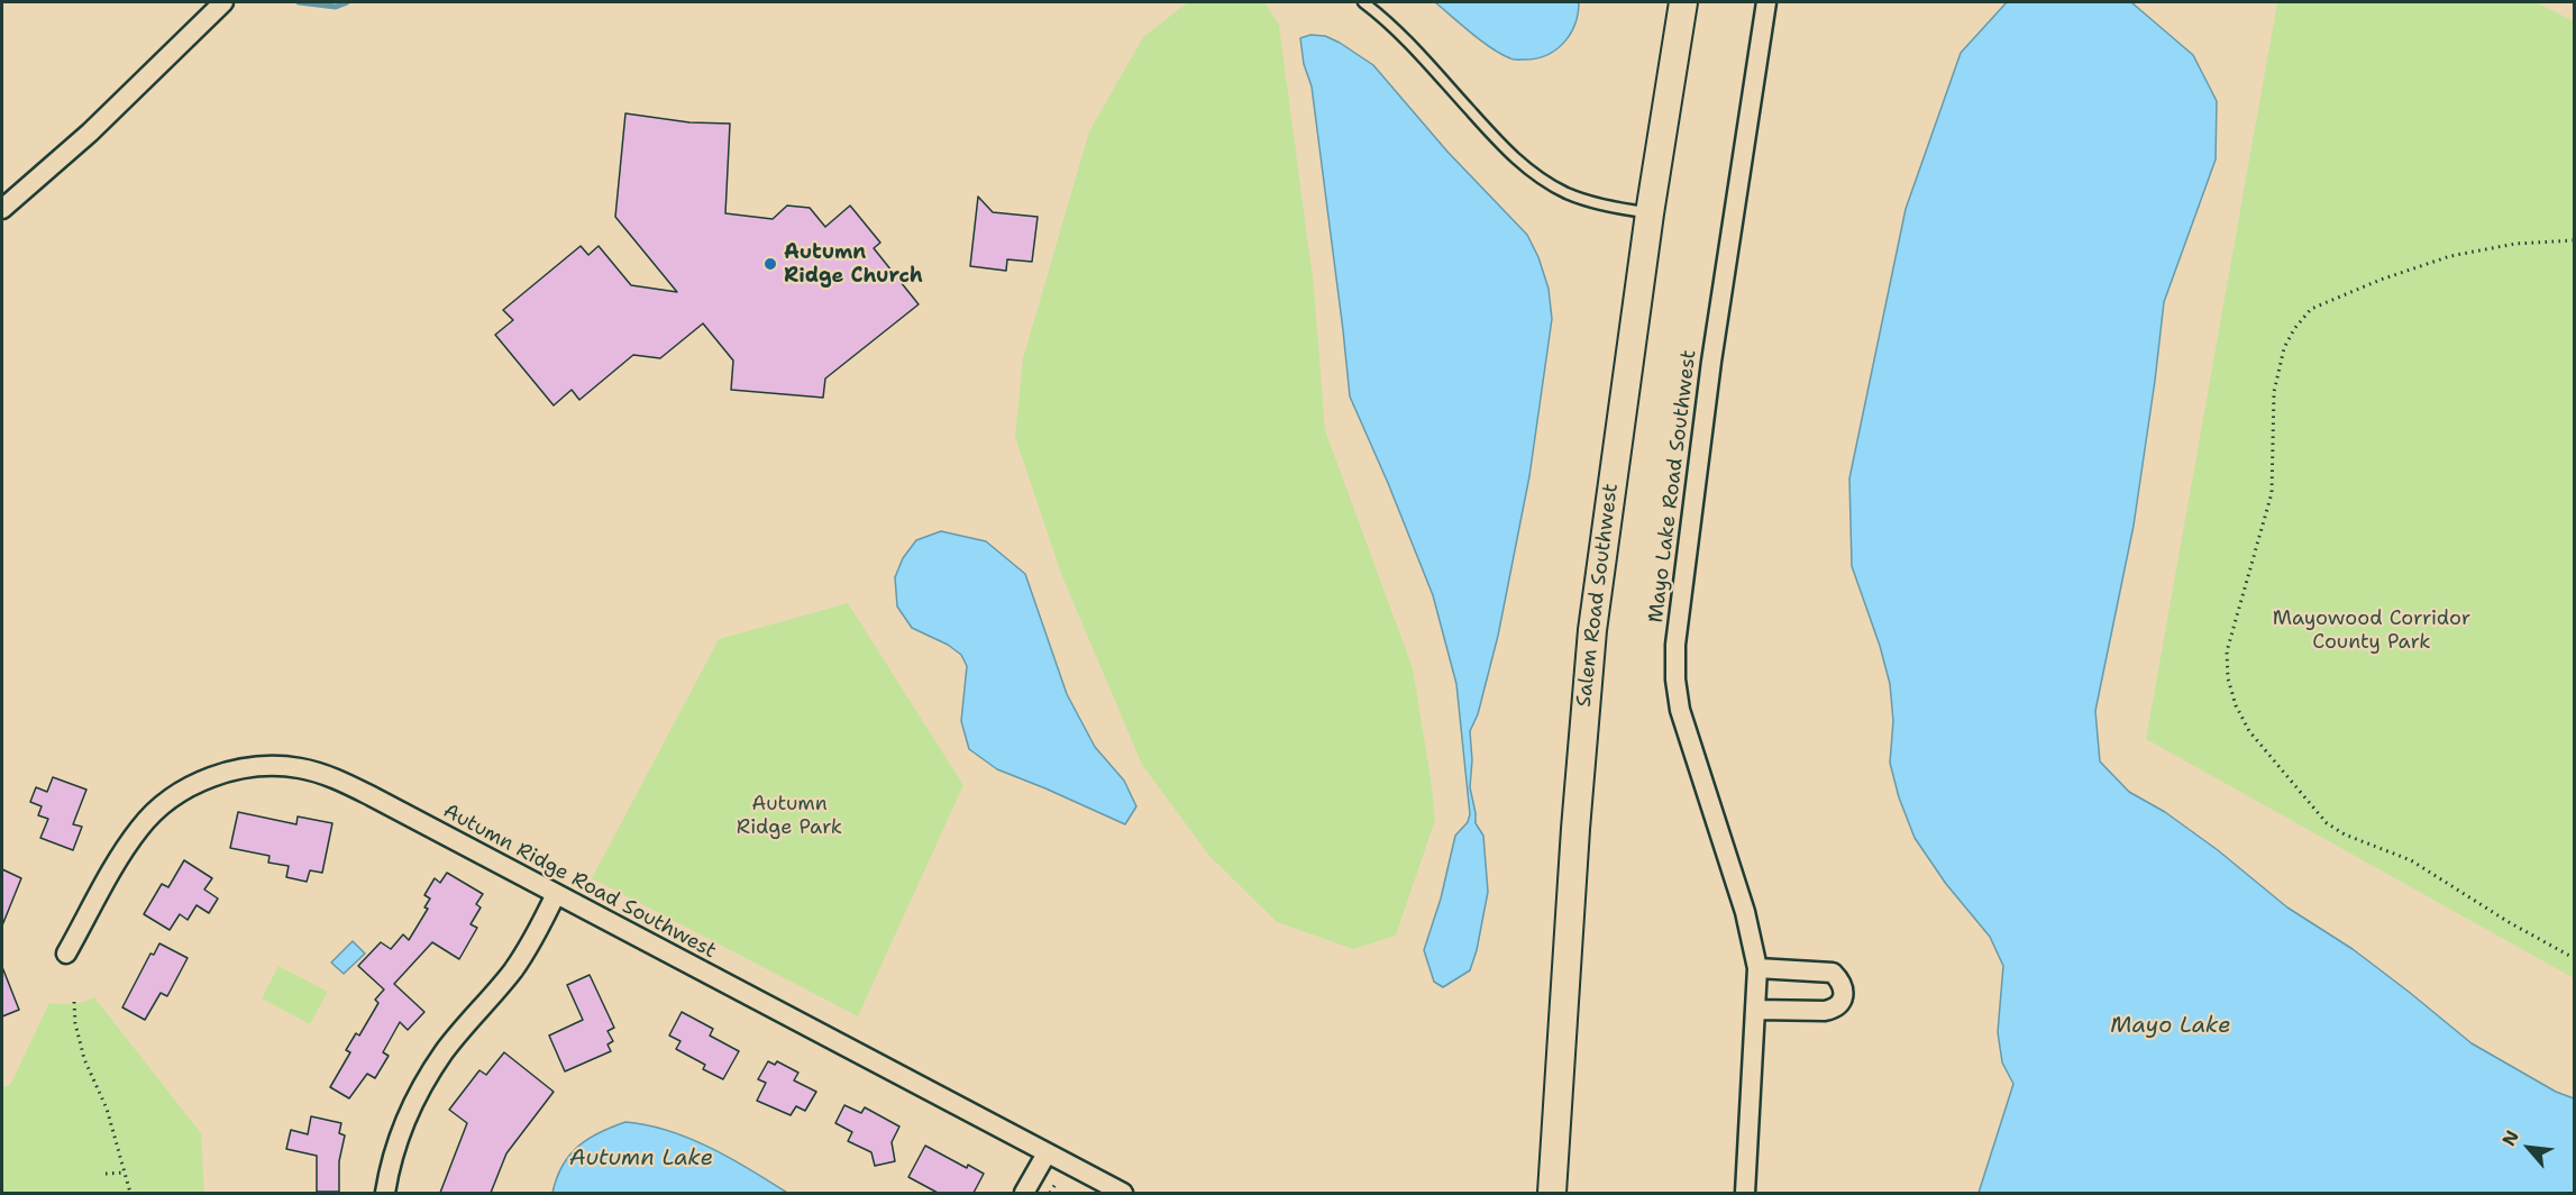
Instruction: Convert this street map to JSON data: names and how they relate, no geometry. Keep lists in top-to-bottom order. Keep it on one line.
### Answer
{"streets":{"main road":["Salem Road Southwest"],"street":["Mayo Lake Road Southwest","Autumn Ridge Road Southwest"]},"water":["Mayo Lake","Autumn Lake"],"parks":["Mayowood Corridor County Park","Autumn Ridge Park"],"places":["Autumn Ridge Church"],"north":"top left"}
